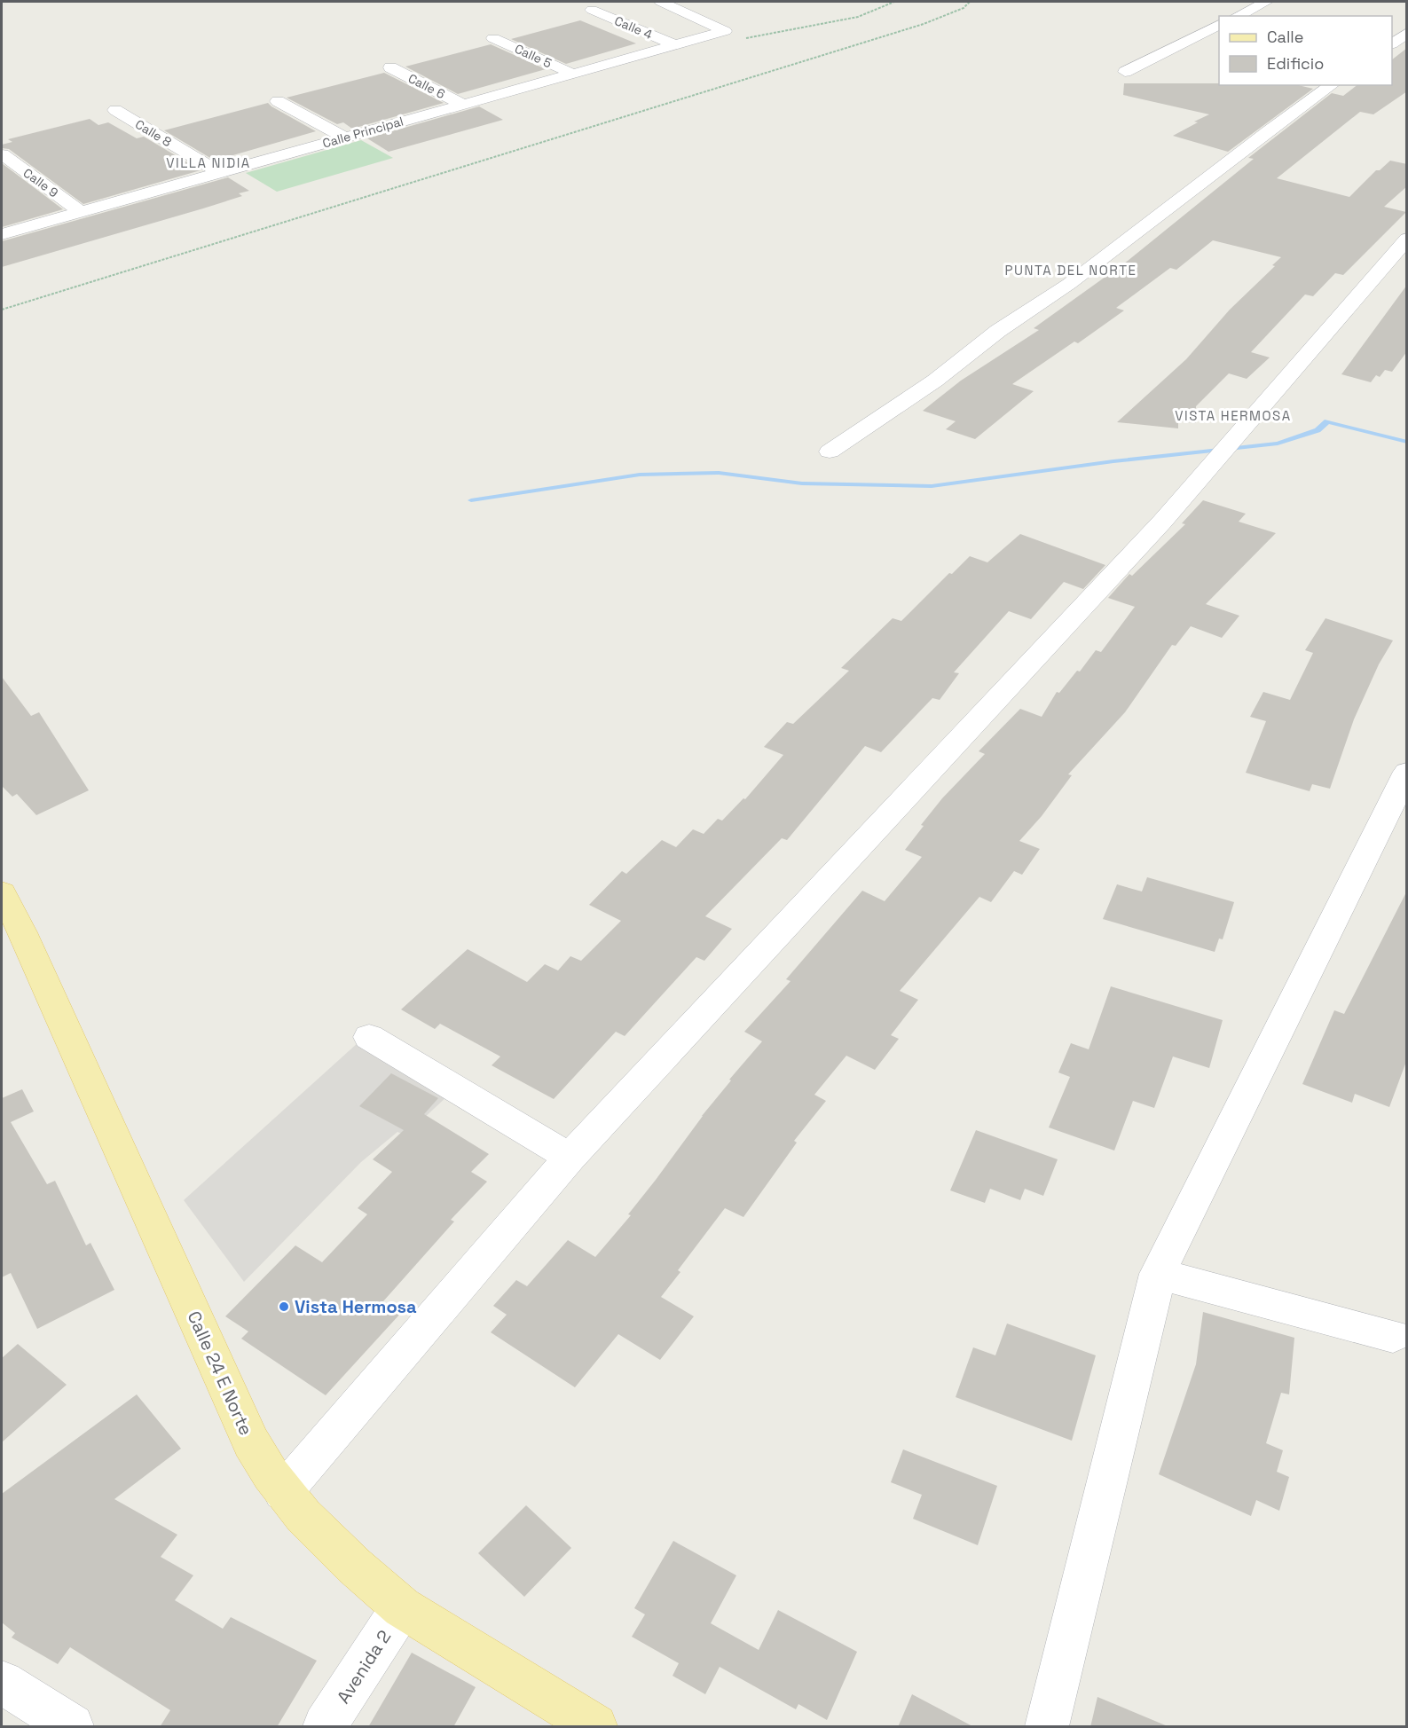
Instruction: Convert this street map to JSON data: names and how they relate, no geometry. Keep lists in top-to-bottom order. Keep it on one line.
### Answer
{"streets":{"main road":["Calle 24 E Norte"],"street":["Calle 4","Calle 5","Calle 6","Calle Principal","Calle 8","Calle 9","Avenida 2"]},"crossings":[["Calle 4","Calle Principal"],["Calle 5","Calle Principal"],["Calle 6","Calle Principal"],["Calle Principal","Calle 8"],["Calle Principal","Calle 9"],["Calle 24 E Norte","Avenida 2"]],"districts":["VILLA NIDIA","PUNTA DEL NORTE","VISTA HERMOSA"],"places":["Vista Hermosa"],"legend":["Calle","Edificio"]}
